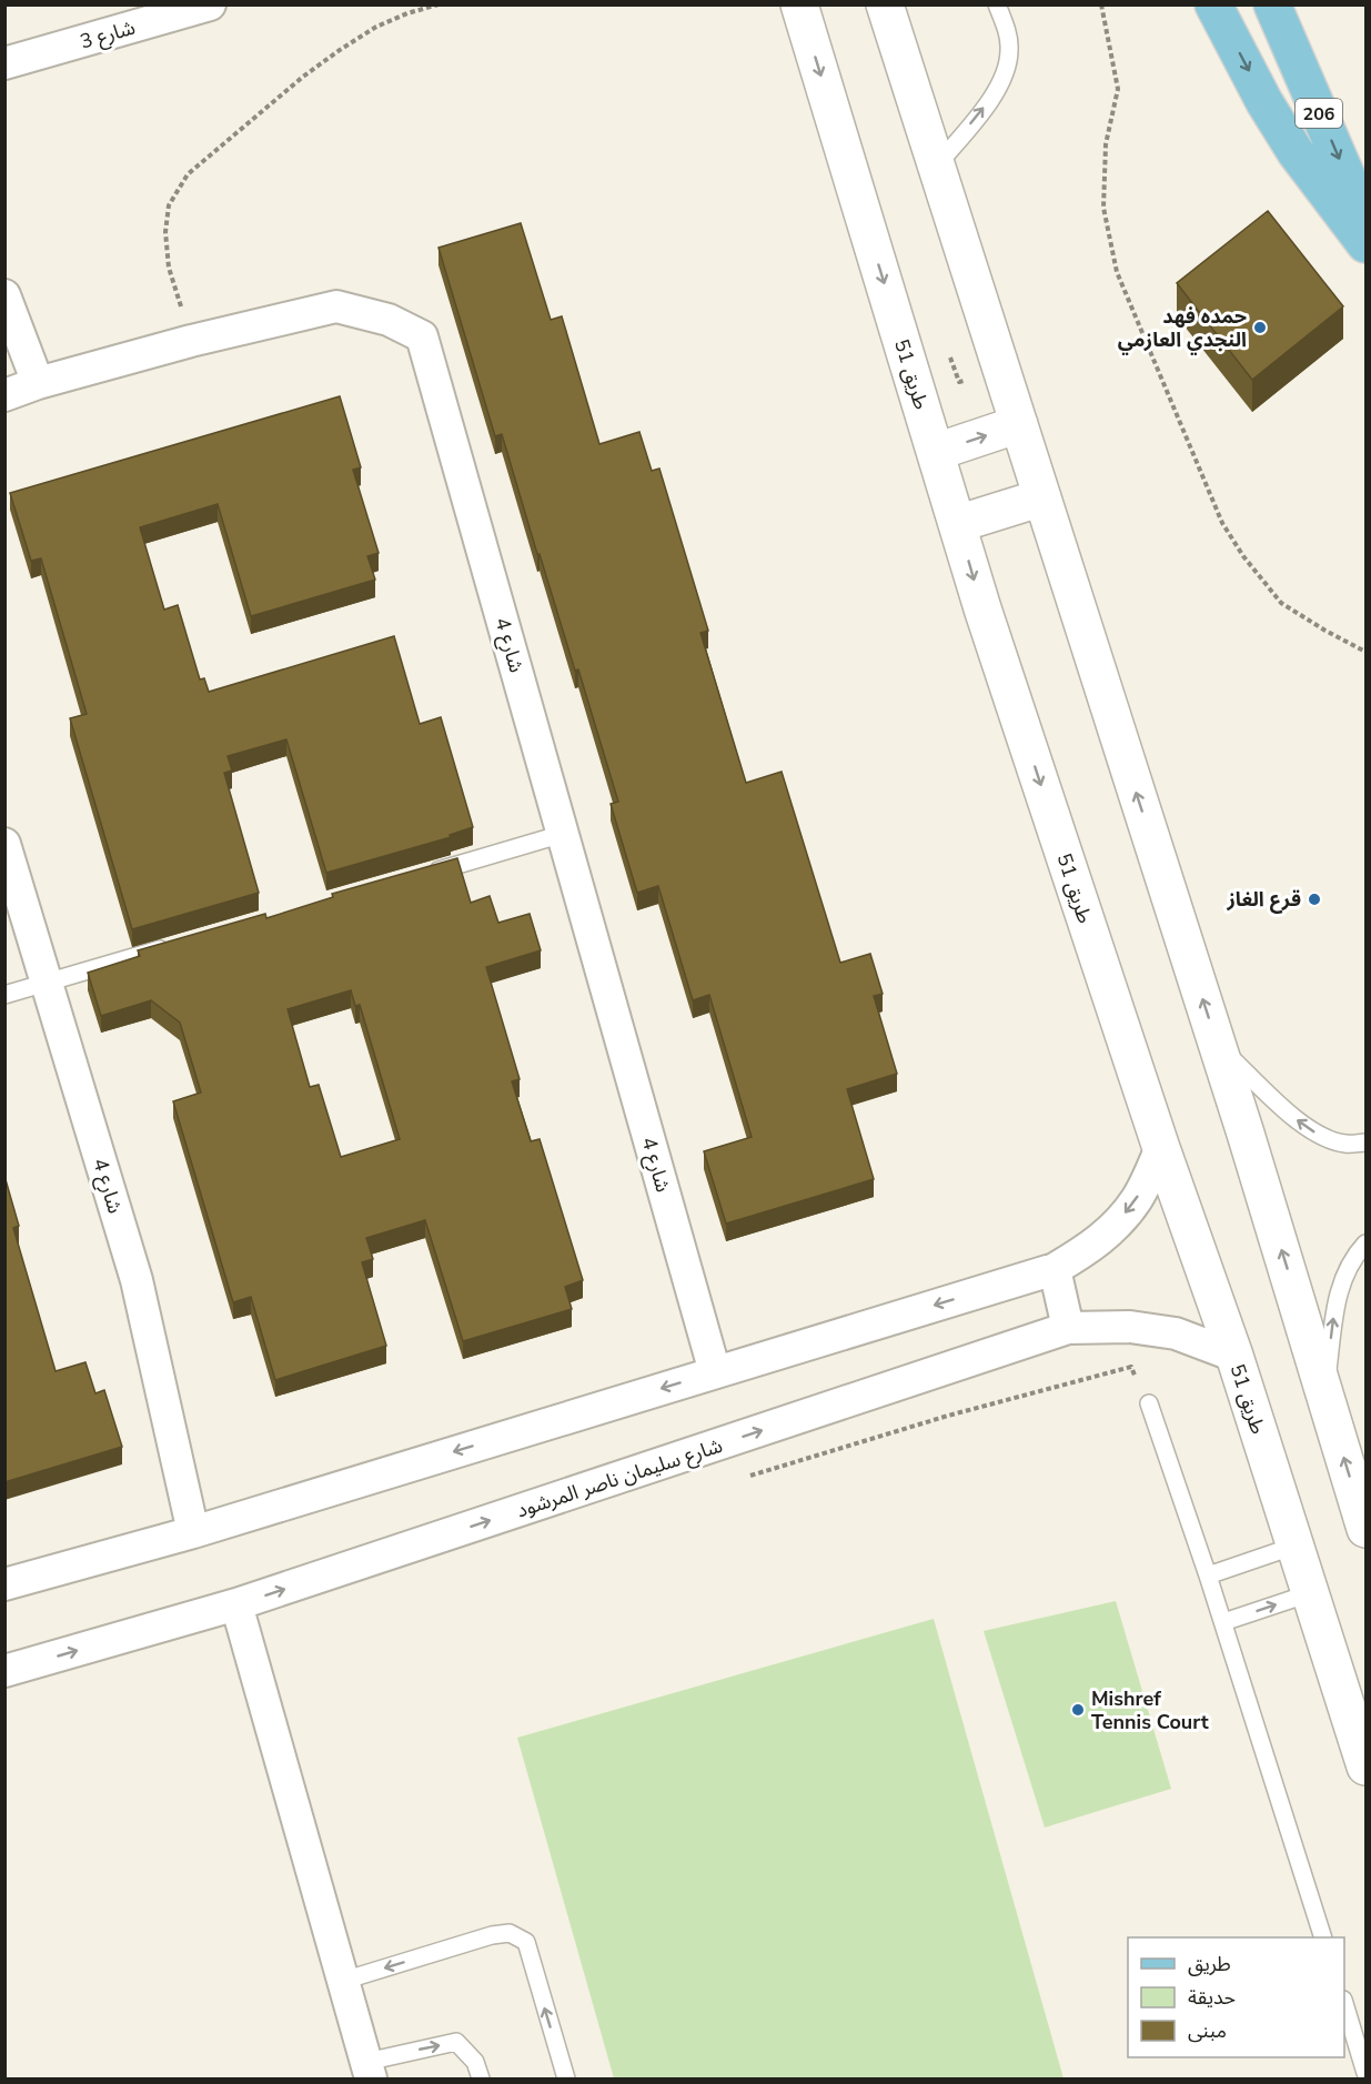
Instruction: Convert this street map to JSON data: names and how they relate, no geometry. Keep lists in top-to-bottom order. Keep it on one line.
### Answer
{"streets":{"main road":["206"],"street":["شارع 3","طريق 51","شارع 4","شارع سليمان ناصر المرشود"]},"crossings":[["طريق 51","شارع سليمان ناصر المرشود"]],"places":["حمده فهد النجدي العازمي","قرع الغاز","Mishref Tennis Court"],"legend":["طريق","حديقة","مبنى"]}
